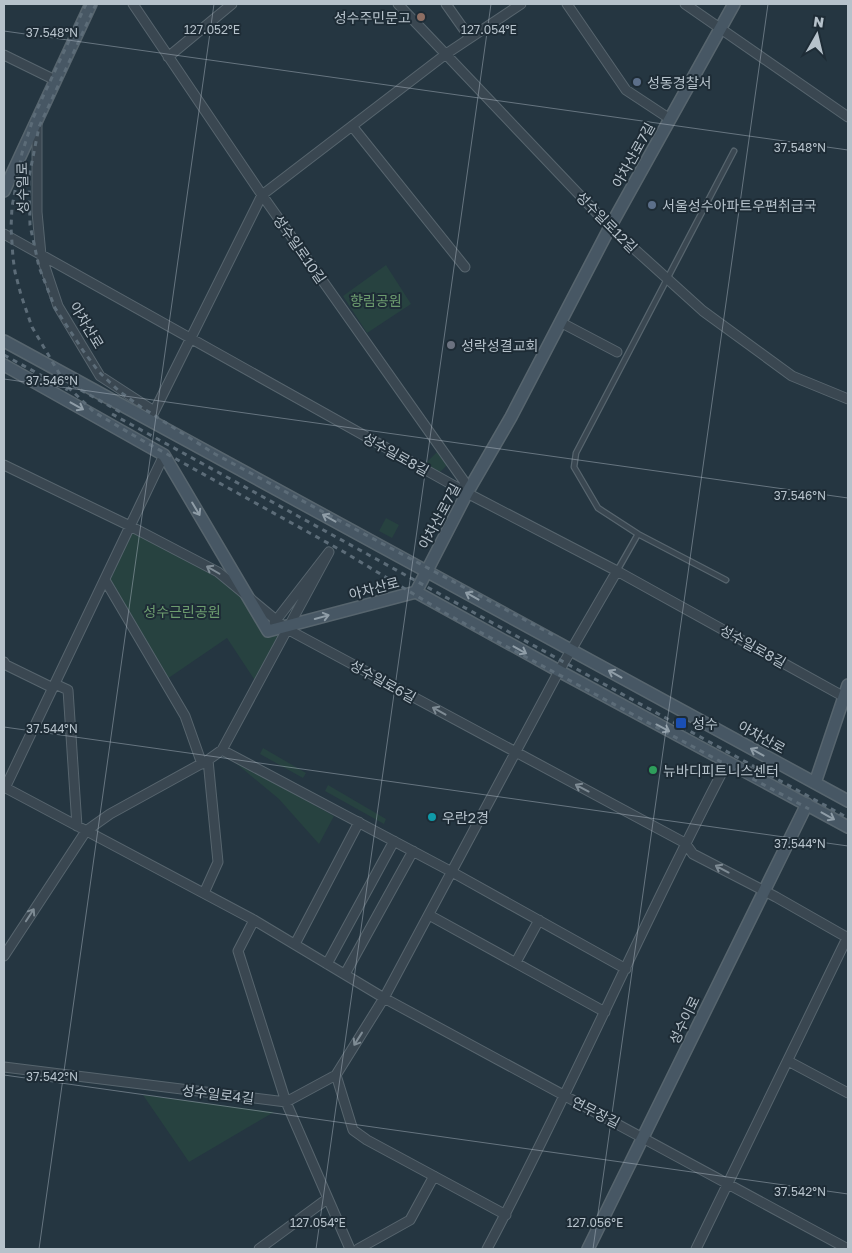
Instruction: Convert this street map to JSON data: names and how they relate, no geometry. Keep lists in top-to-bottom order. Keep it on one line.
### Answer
{"streets":{"main road":["아차산로7길","성수일로","아차산로","성수이로"],"street":["성수일로12길","성수일로10길","성수일로8길","성수일로6길","성수일로4길","연무장길"]},"crossings":[["아차산로7길","성수일로12길"],["아차산로7길","성수일로10길"],["아차산로7길","아차산로"],["아차산로7길","성수일로8길"],["성수일로","아차산로"],["성수일로","성수일로8길"],["성수일로10길","성수일로8길"],["아차산로","성수일로8길"],["아차산로","성수이로"],["성수일로6길","성수이로"],["성수이로","연무장길"]],"one_way":["성수일로6길"],"parks":["향림공원","성수근린공원"],"places":{"other":["성수주민문고","성동경찰서","서울성수아파트우편취급국","성락성결교회","뉴바디피트니스센터","우란2경"],"transit":["성수"]},"north":"top","coordinates":["127.052°E","127.054°E","37.548°N","37.546°N","37.544°N","37.542°N","127.056°E"]}
